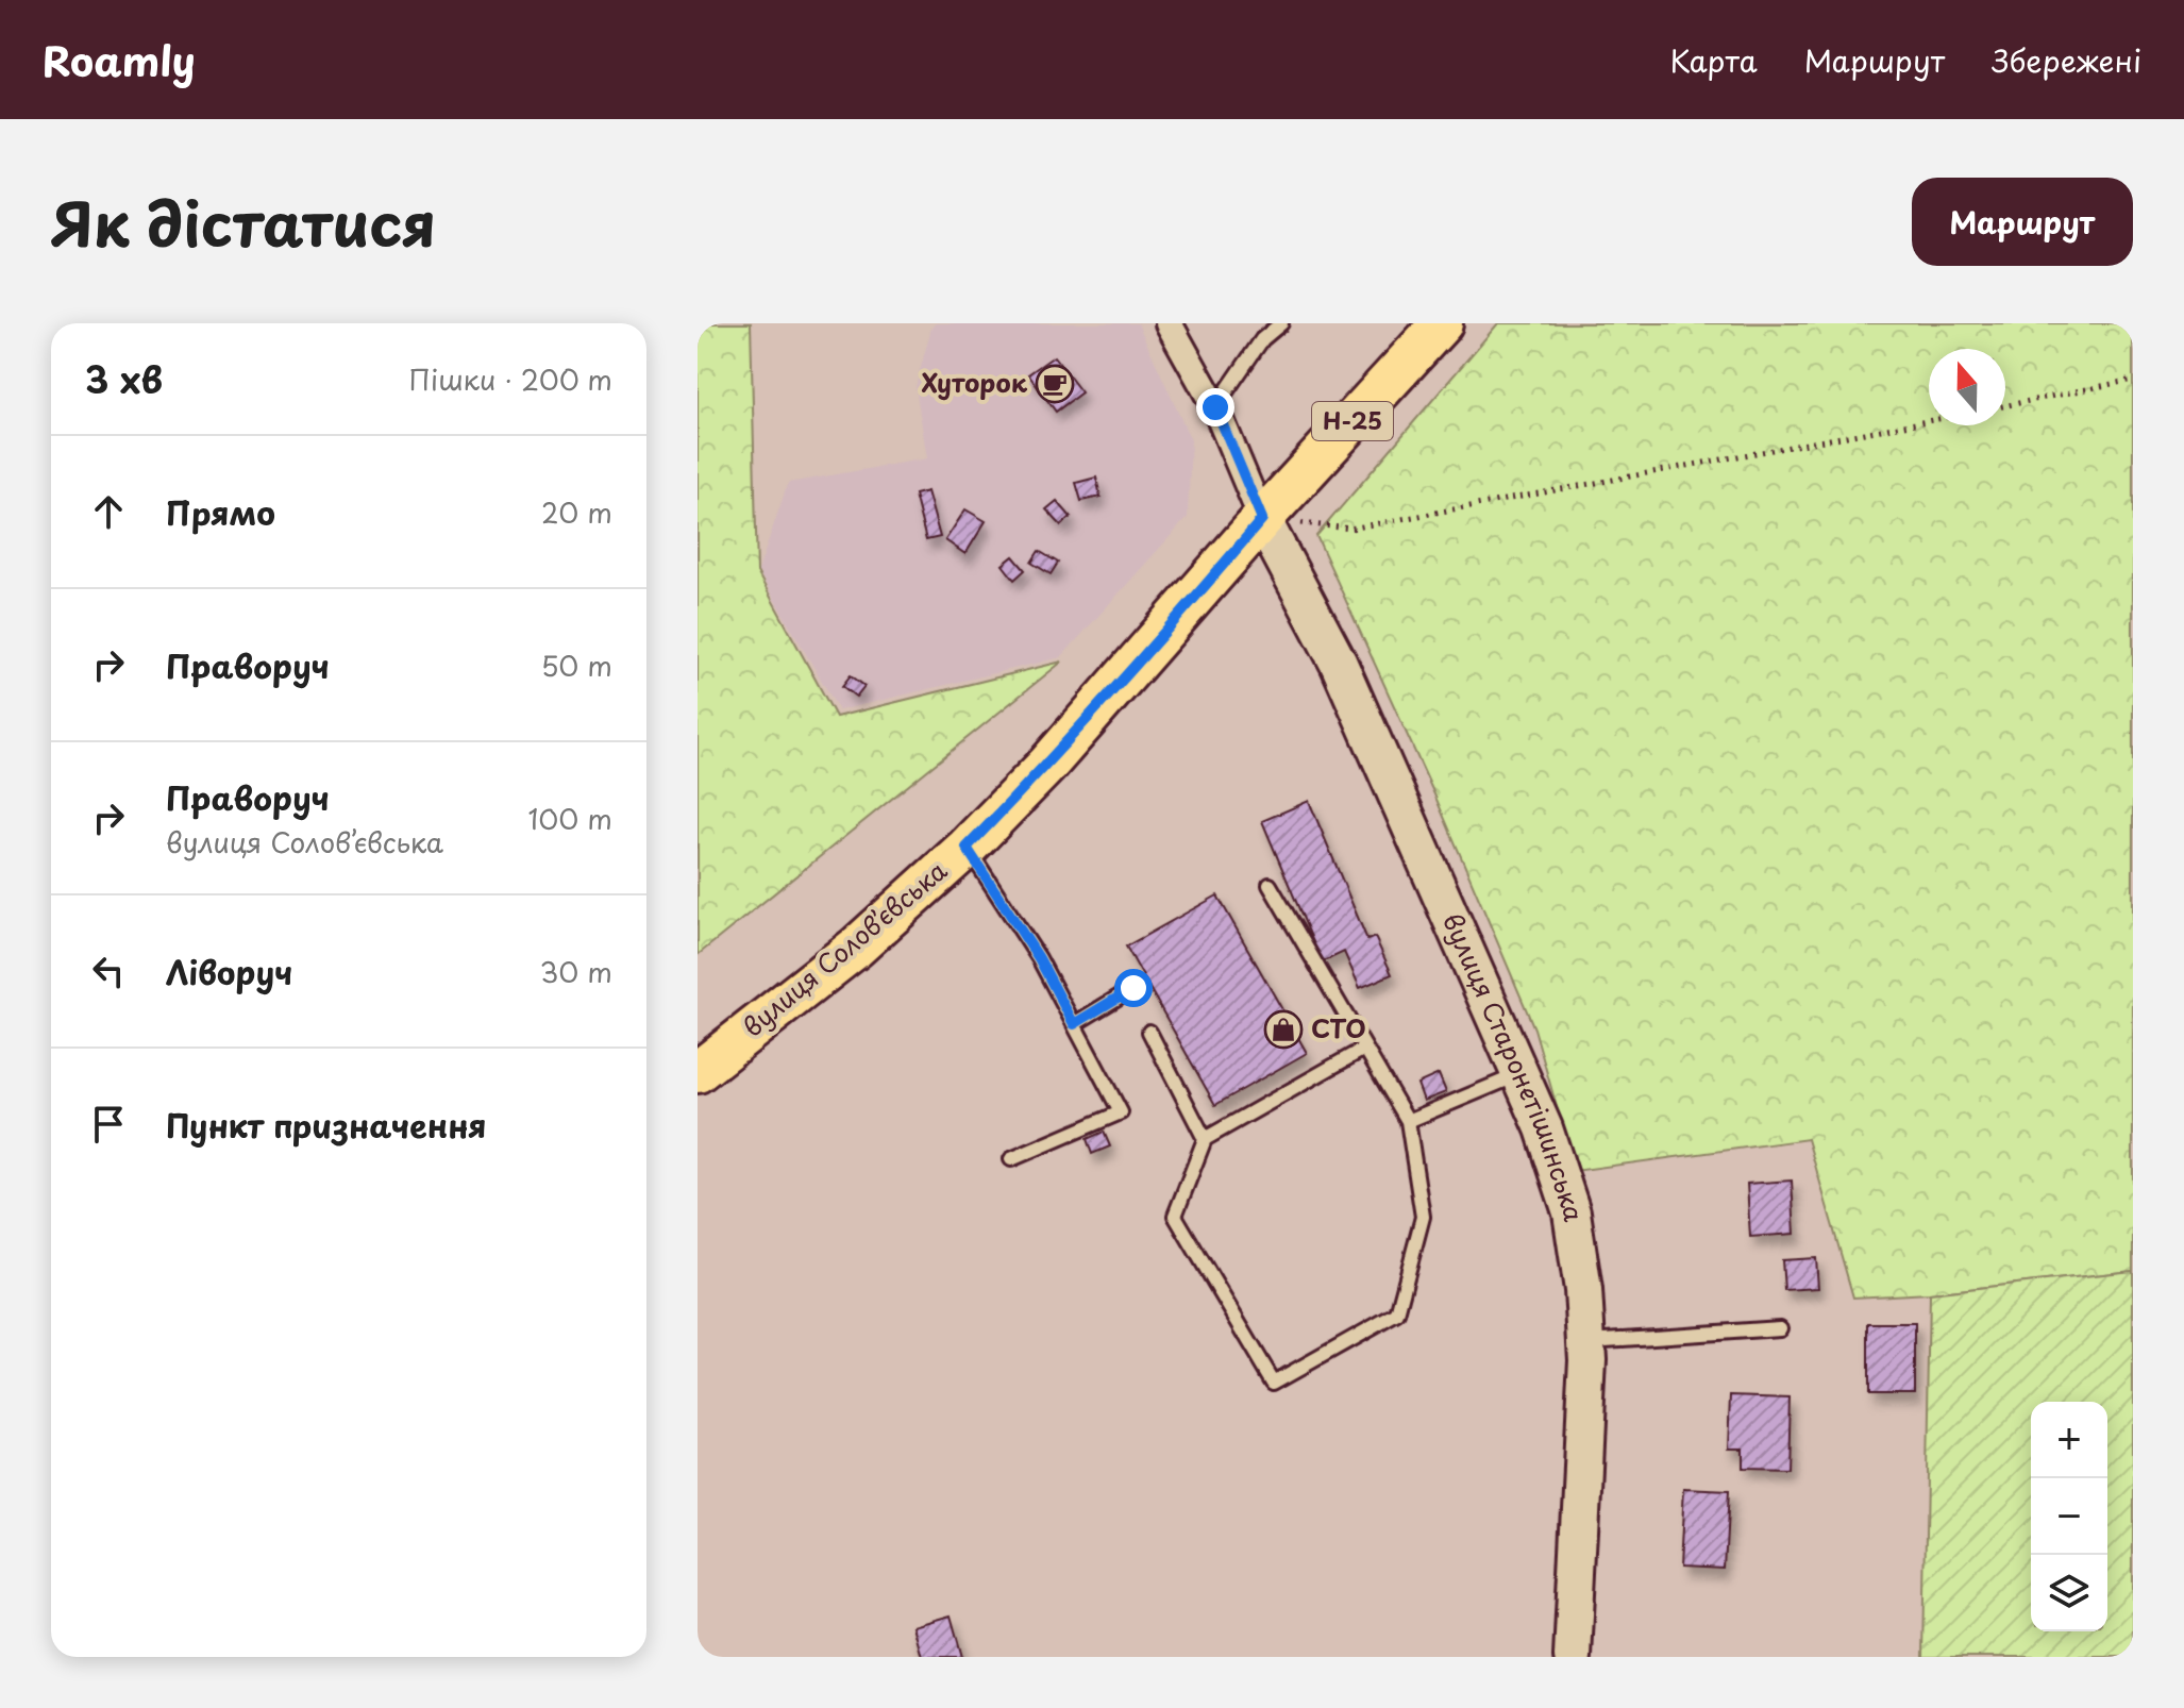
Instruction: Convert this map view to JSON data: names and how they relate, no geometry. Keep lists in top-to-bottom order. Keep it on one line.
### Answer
{"streets":{"main road":["Н-25","вулиця Соловʼєвська","вулиця Старонетішинська"]},"crossings":[["Н-25","вулиця Соловʼєвська"],["Н-25","вулиця Старонетішинська"],["вулиця Соловʼєвська","вулиця Старонетішинська"]],"places":{"cafe":["Хуторок"],"shop":["СТО"]},"north":"top","page":{"header":"Roamly","nav":["Карта","Маршрут","Збережені"],"title":"Як дістатися","buttons":"Маршрут","heading":["3 хв","Пішки · 200 m"],"list":[["Прямо","20 m"],["Праворуч","50 m"],["Праворуч","вулиця Соловʼєвська","100 m"],["Ліворуч","30 m"],"Пункт призначення"],"map_buttons":["+","−"]}}
